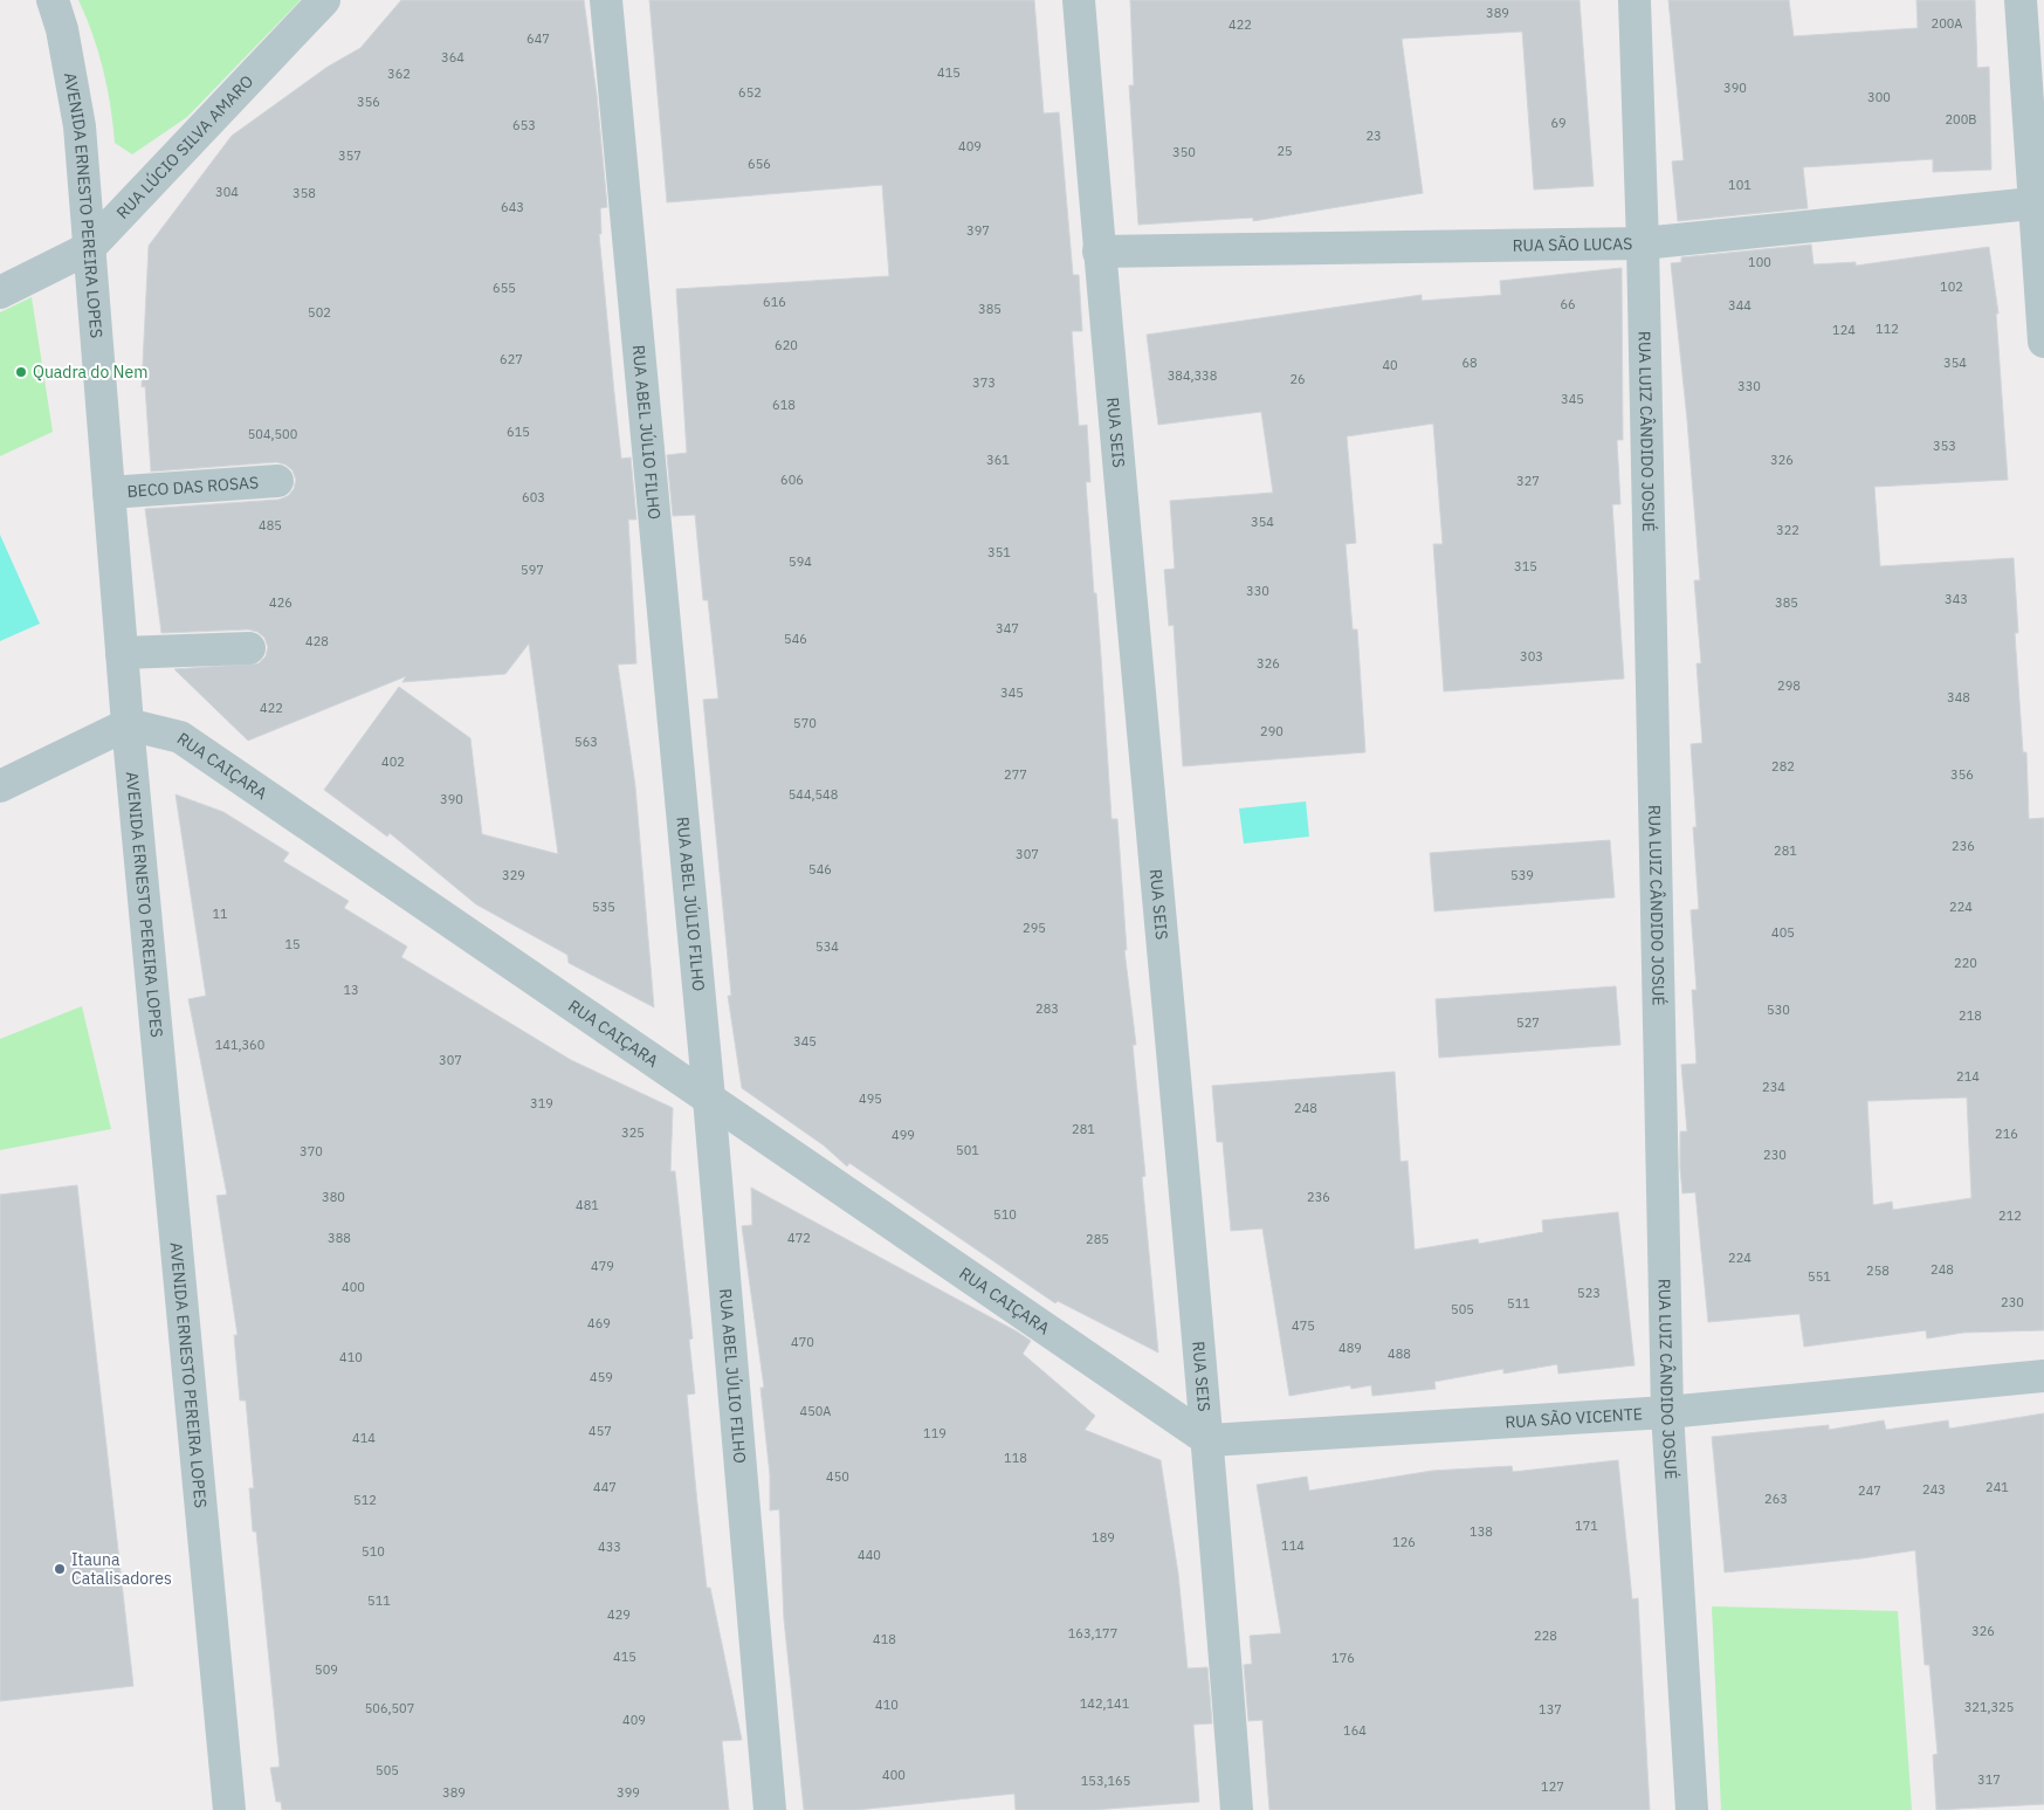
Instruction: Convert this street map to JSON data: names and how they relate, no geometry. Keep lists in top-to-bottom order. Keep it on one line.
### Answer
{"streets":{"street":["RUA LÚCIO SILVA AMARO","AVENIDA ERNESTO PEREIRA LOPES","RUA SÃO LUCAS","RUA LUIZ CÂNDIDO JOSUÉ","RUA ABEL JÚLIO FILHO","RUA SEIS","BECO DAS ROSAS","RUA CAIÇARA","RUA SÃO VICENTE"]},"crossings":[["RUA LÚCIO SILVA AMARO","AVENIDA ERNESTO PEREIRA LOPES"],["AVENIDA ERNESTO PEREIRA LOPES","BECO DAS ROSAS"],["AVENIDA ERNESTO PEREIRA LOPES","RUA CAIÇARA"],["RUA SÃO LUCAS","RUA LUIZ CÂNDIDO JOSUÉ"],["RUA SÃO LUCAS","RUA SEIS"],["RUA LUIZ CÂNDIDO JOSUÉ","RUA SÃO VICENTE"],["RUA ABEL JÚLIO FILHO","RUA CAIÇARA"],["RUA SEIS","RUA CAIÇARA"],["RUA SEIS","RUA SÃO VICENTE"],["RUA CAIÇARA","RUA SÃO VICENTE"]],"places":["Quadra do Nem","Itauna Catalisadores"],"house_numbers":["389","200A","422","647","364","415","362","390","652","300","356","200B","69","653","23","409","25","350","357","656","101","304","358","643","397","100","102","655","616","66","344","385","502","112","124","620","627","68","354","40","384,338","26","373","330","345","618","615","504,500","353","361","326","606","327","603","354","485","322","351","594","315","597","330","343","426","385","347","546","428","303","326","298","345","348","422","570","290","563","402","282","277","356","544,548","390","236","281","307","546","329","539","535","224","11","295","405","15","534","220","13","283","530","218","527","345","141,360","307","214","234","495","319","248","281","325","216","499","501","370","230","380","236","481","510","212","388","472","285","224","479","248","258","551","400","523","230","511","505","469","475","470","489","488","410","459","450A","457","119","414","118","450","447","241","243","247","263","512","171","138","189","126","114","433","510","440","511","429","326","163,177","228","418","415","176","509","142,141","410","321,325","506,507","137","409","164","505","400","317","153,165","127","389","399"]}
